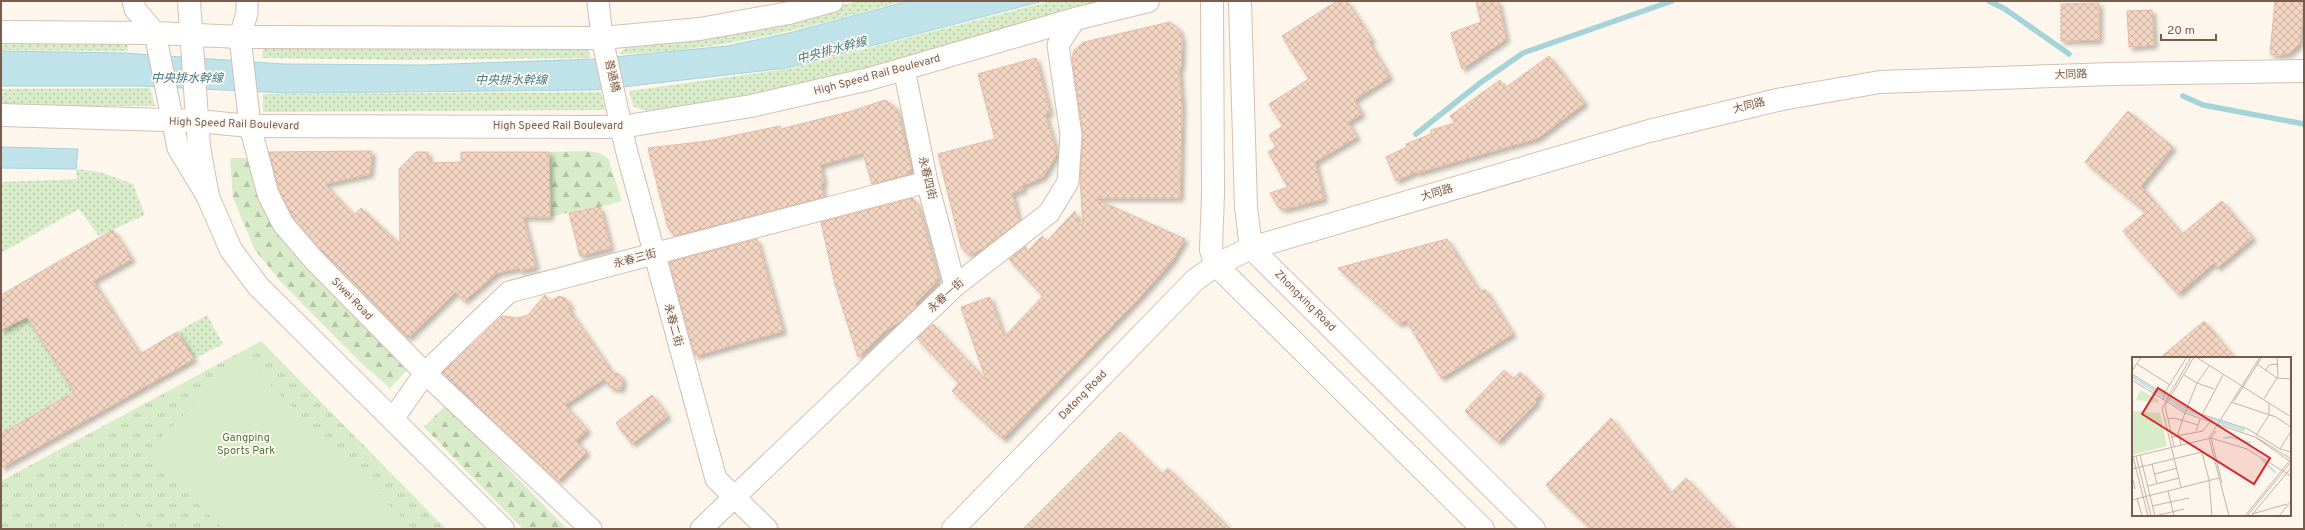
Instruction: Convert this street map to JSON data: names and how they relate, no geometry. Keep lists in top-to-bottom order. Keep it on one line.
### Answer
{"streets":{"street":["High Speed Rail Boulevard","大同路","善通橋","永春四街","永春三街","永春一街","Siwei Road","Zhongxing Road","永春二街","Datong Road"]},"crossings":[["High Speed Rail Boulevard","永春四街"],["High Speed Rail Boulevard","永春一街"],["High Speed Rail Boulevard","Siwei Road"],["High Speed Rail Boulevard","永春二街"],["大同路","Zhongxing Road"],["大同路","Datong Road"],["善通橋","永春二街"],["永春四街","永春三街"],["永春四街","永春一街"],["永春三街","Siwei Road"],["永春三街","永春二街"],["永春一街","永春二街"]],"water":["中央排水幹線"],"parks":["Gangping Sports Park"],"scale_bar":"20 m"}
